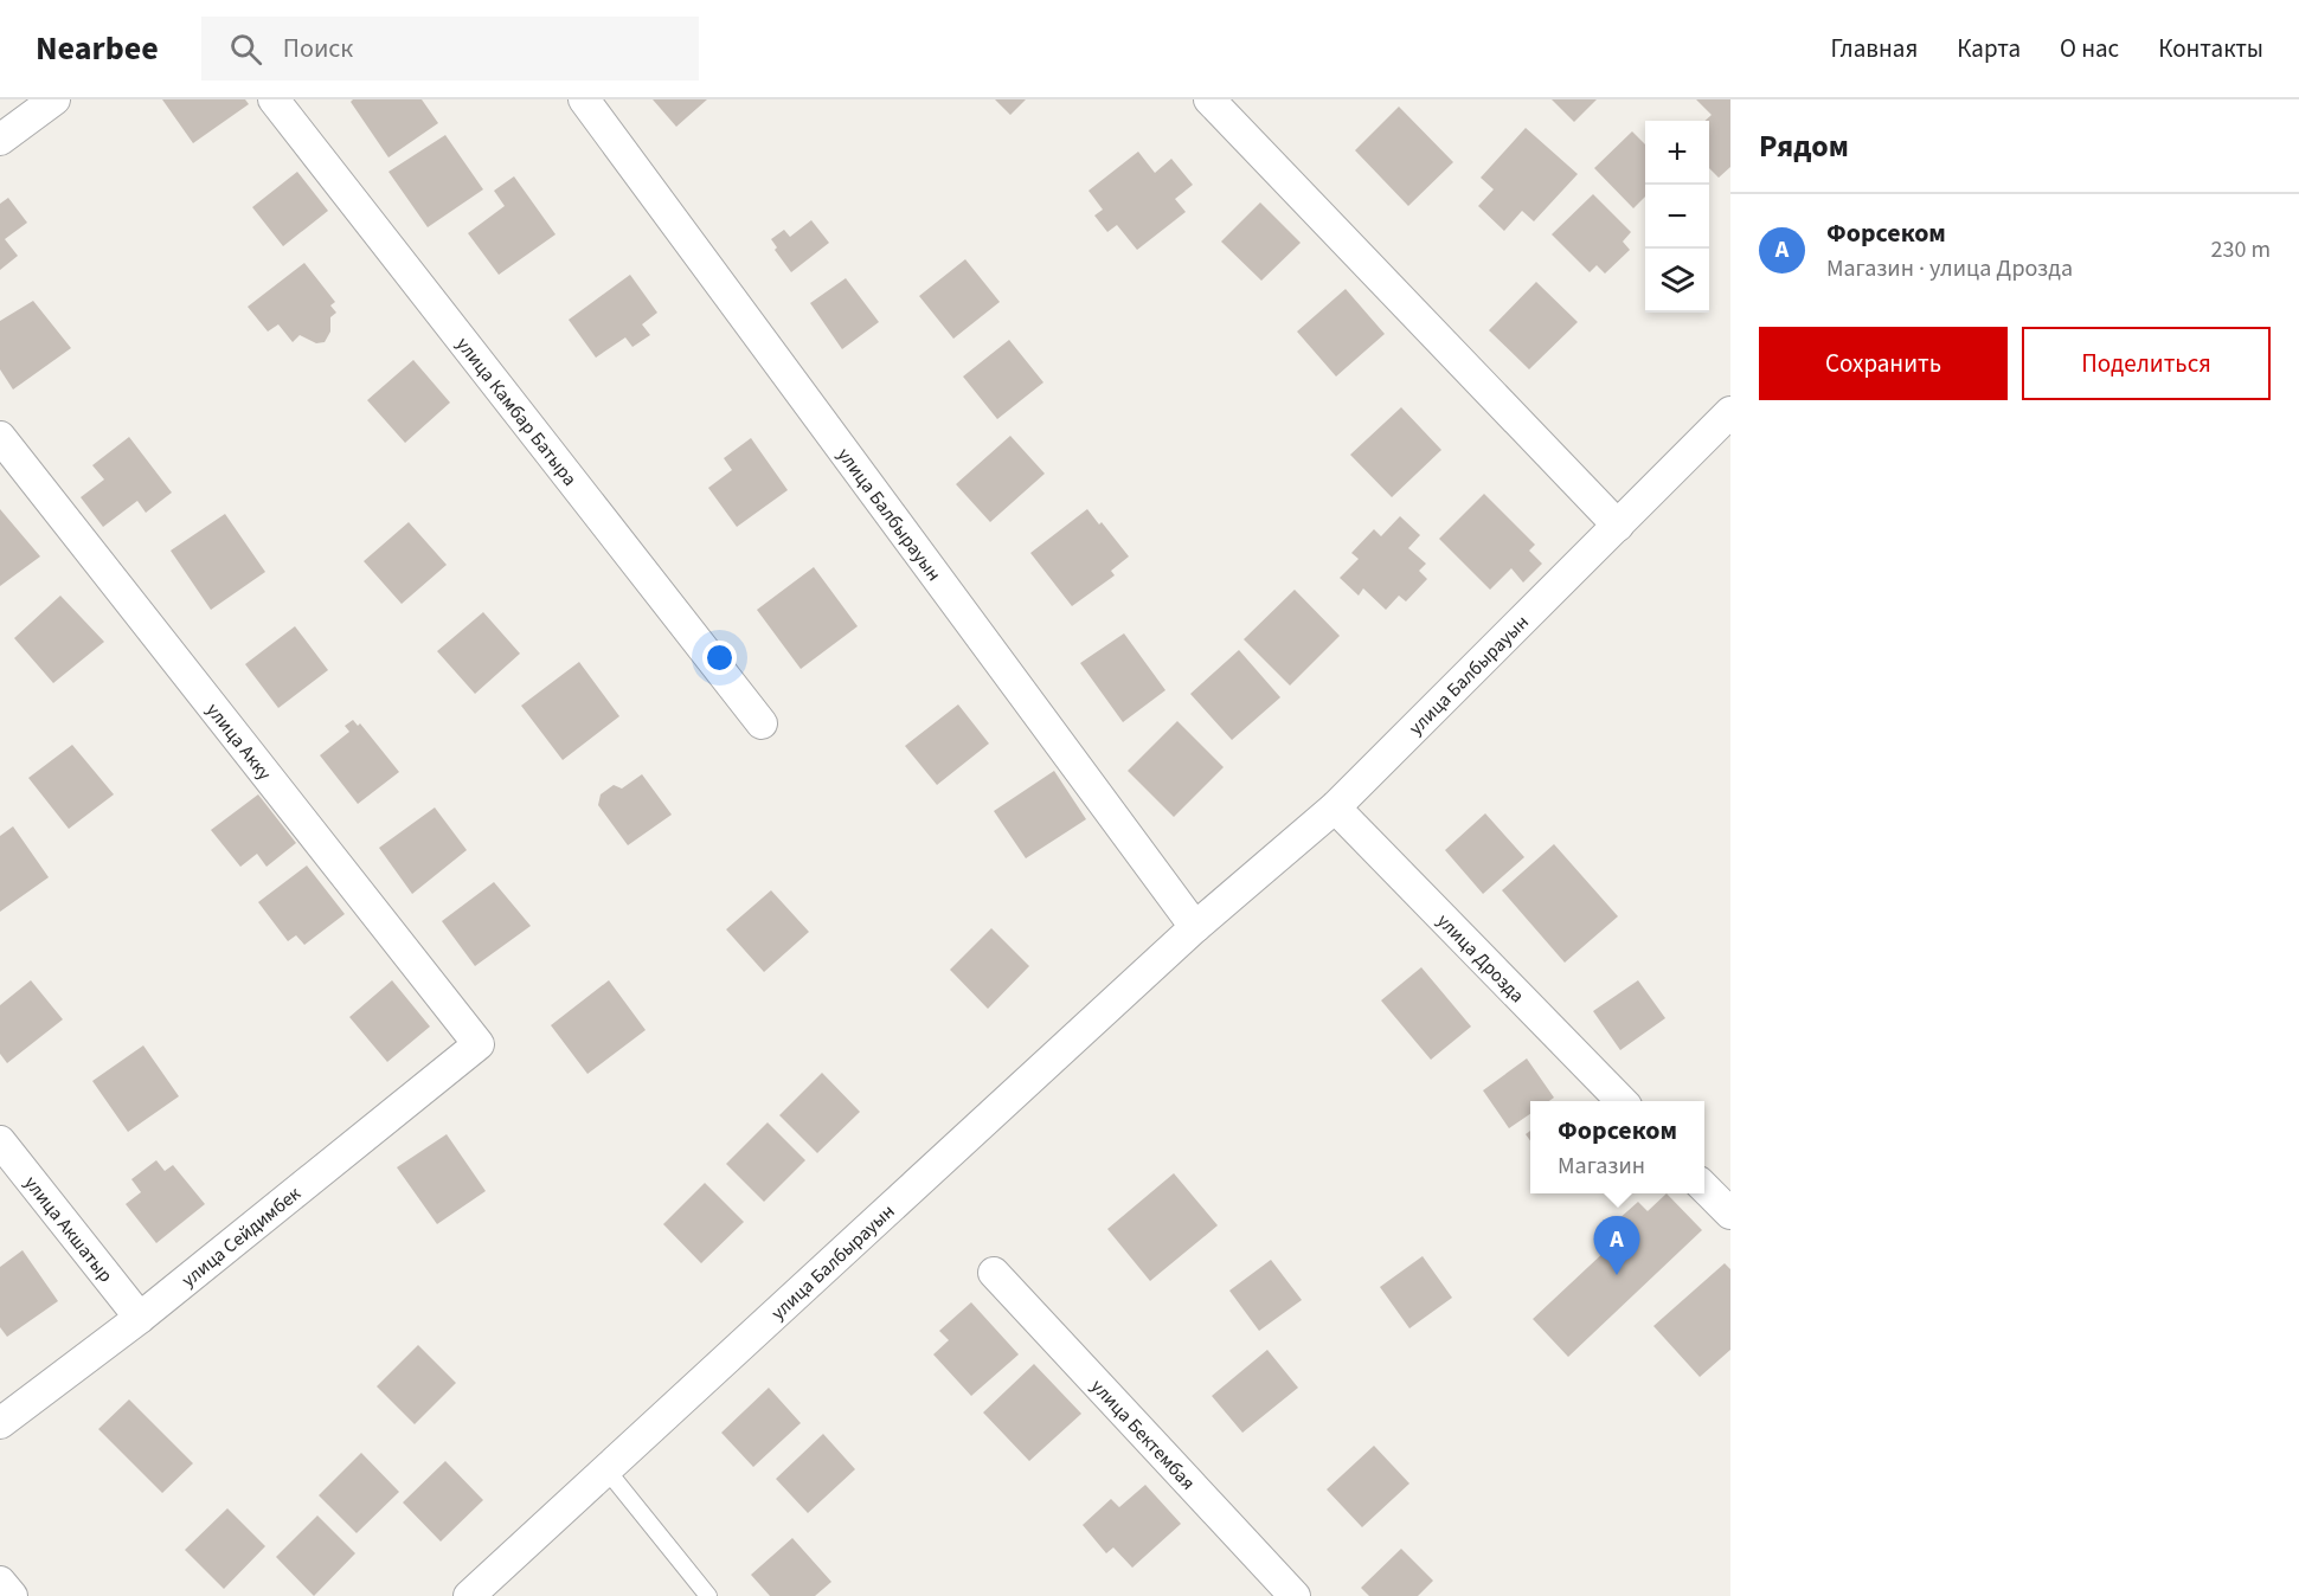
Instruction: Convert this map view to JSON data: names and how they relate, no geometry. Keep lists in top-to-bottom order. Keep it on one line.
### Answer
{"streets":{"street":["улица Камбар Батыра","улица Балбырауын","улица Акку","улица Дрозда","улица Акшатыр","улица Сейдимбек","улица Бектембая"]},"crossings":[["улица Балбырауын","улица Дрозда"],["улица Акку","улица Сейдимбек"],["улица Акшатыр","улица Сейдимбек"]],"page":{"header":"Nearbee","search":"Поиск","nav":["Главная","Карта","О нас","Контакты"],"heading":"Рядом","map_buttons":["+","−"],"list":[{"mark":"A","name":"Форсеком","note":"Магазин · улица Дрозда","value":"230 m"}],"buttons":["Сохранить","Поделиться"],"popup":["Форсеком","Магазин"],"pins":"A"}}
